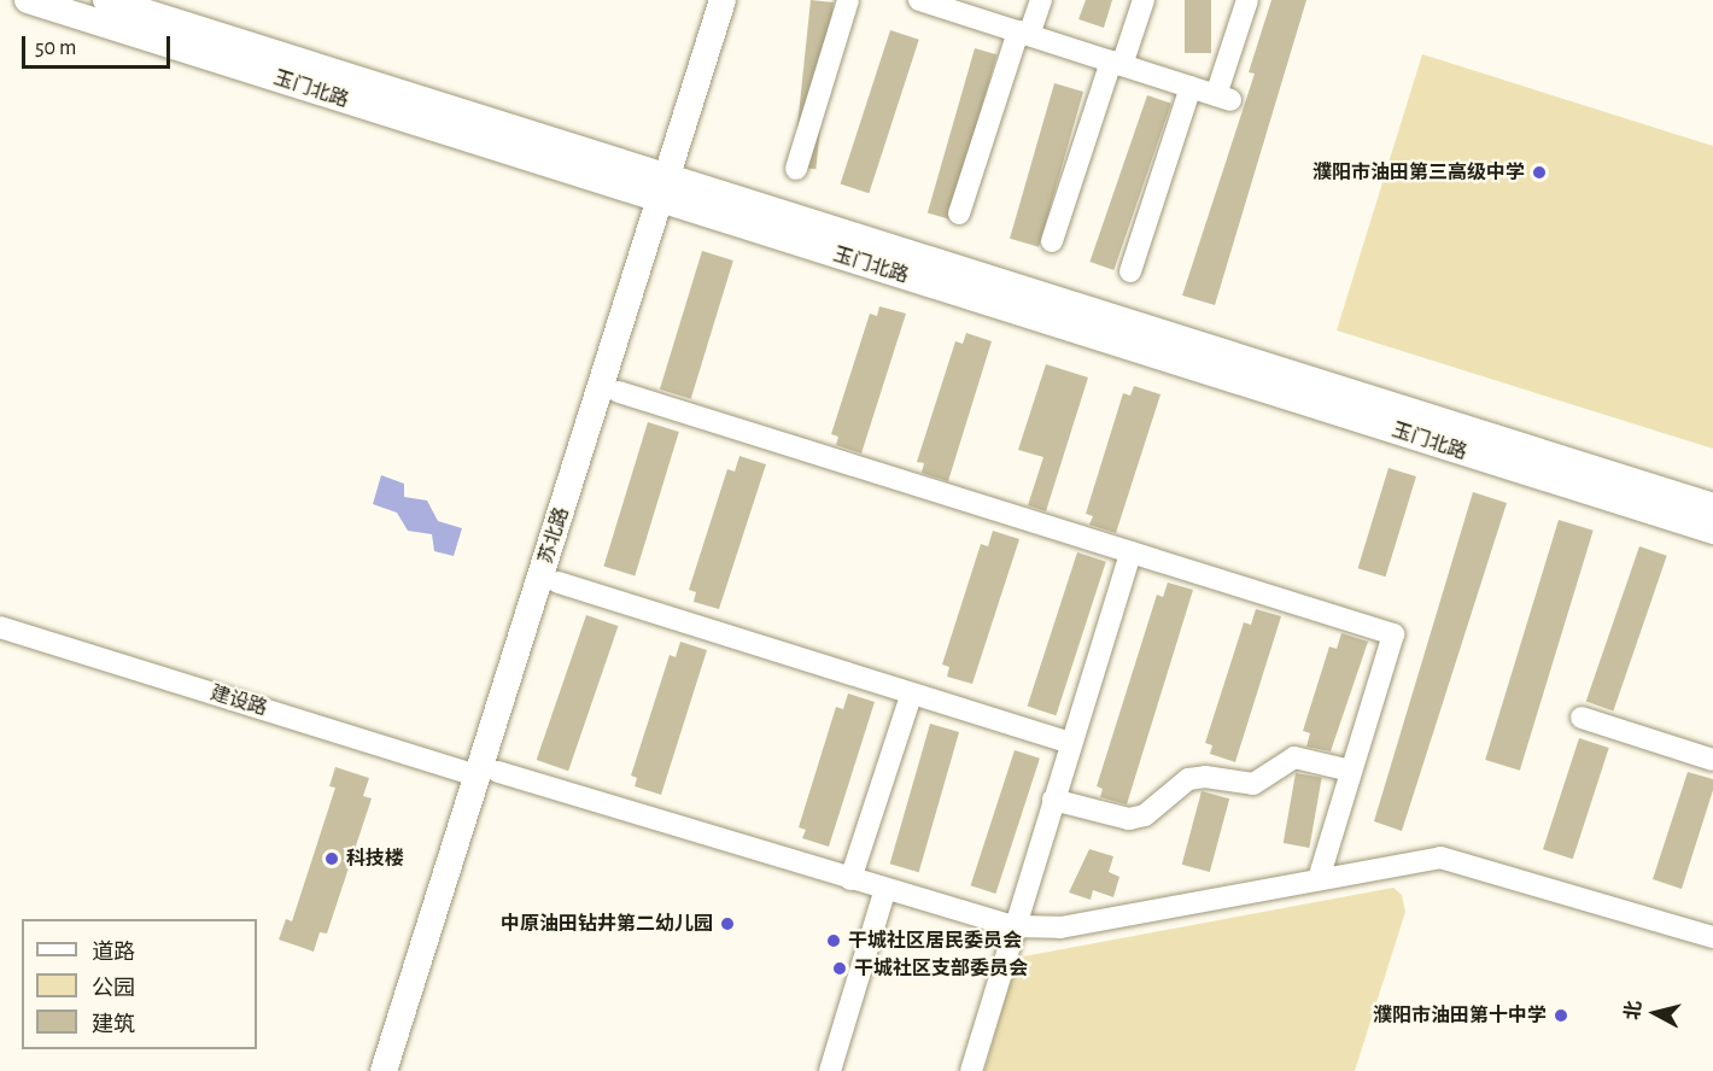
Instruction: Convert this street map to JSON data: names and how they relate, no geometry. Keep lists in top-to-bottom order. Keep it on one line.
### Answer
{"streets":{"street":["玉门北路","苏北路","建设路"]},"crossings":[["玉门北路","苏北路"],["苏北路","建设路"]],"places":["濮阳市油田第三高级中学","科技楼","中原油田钻井第二幼儿园","干城社区居民委员会","干城社区支部委员会","濮阳市油田第十中学"],"legend":["道路","公园","建筑"],"scale_bar":"50 m","north":"left"}
